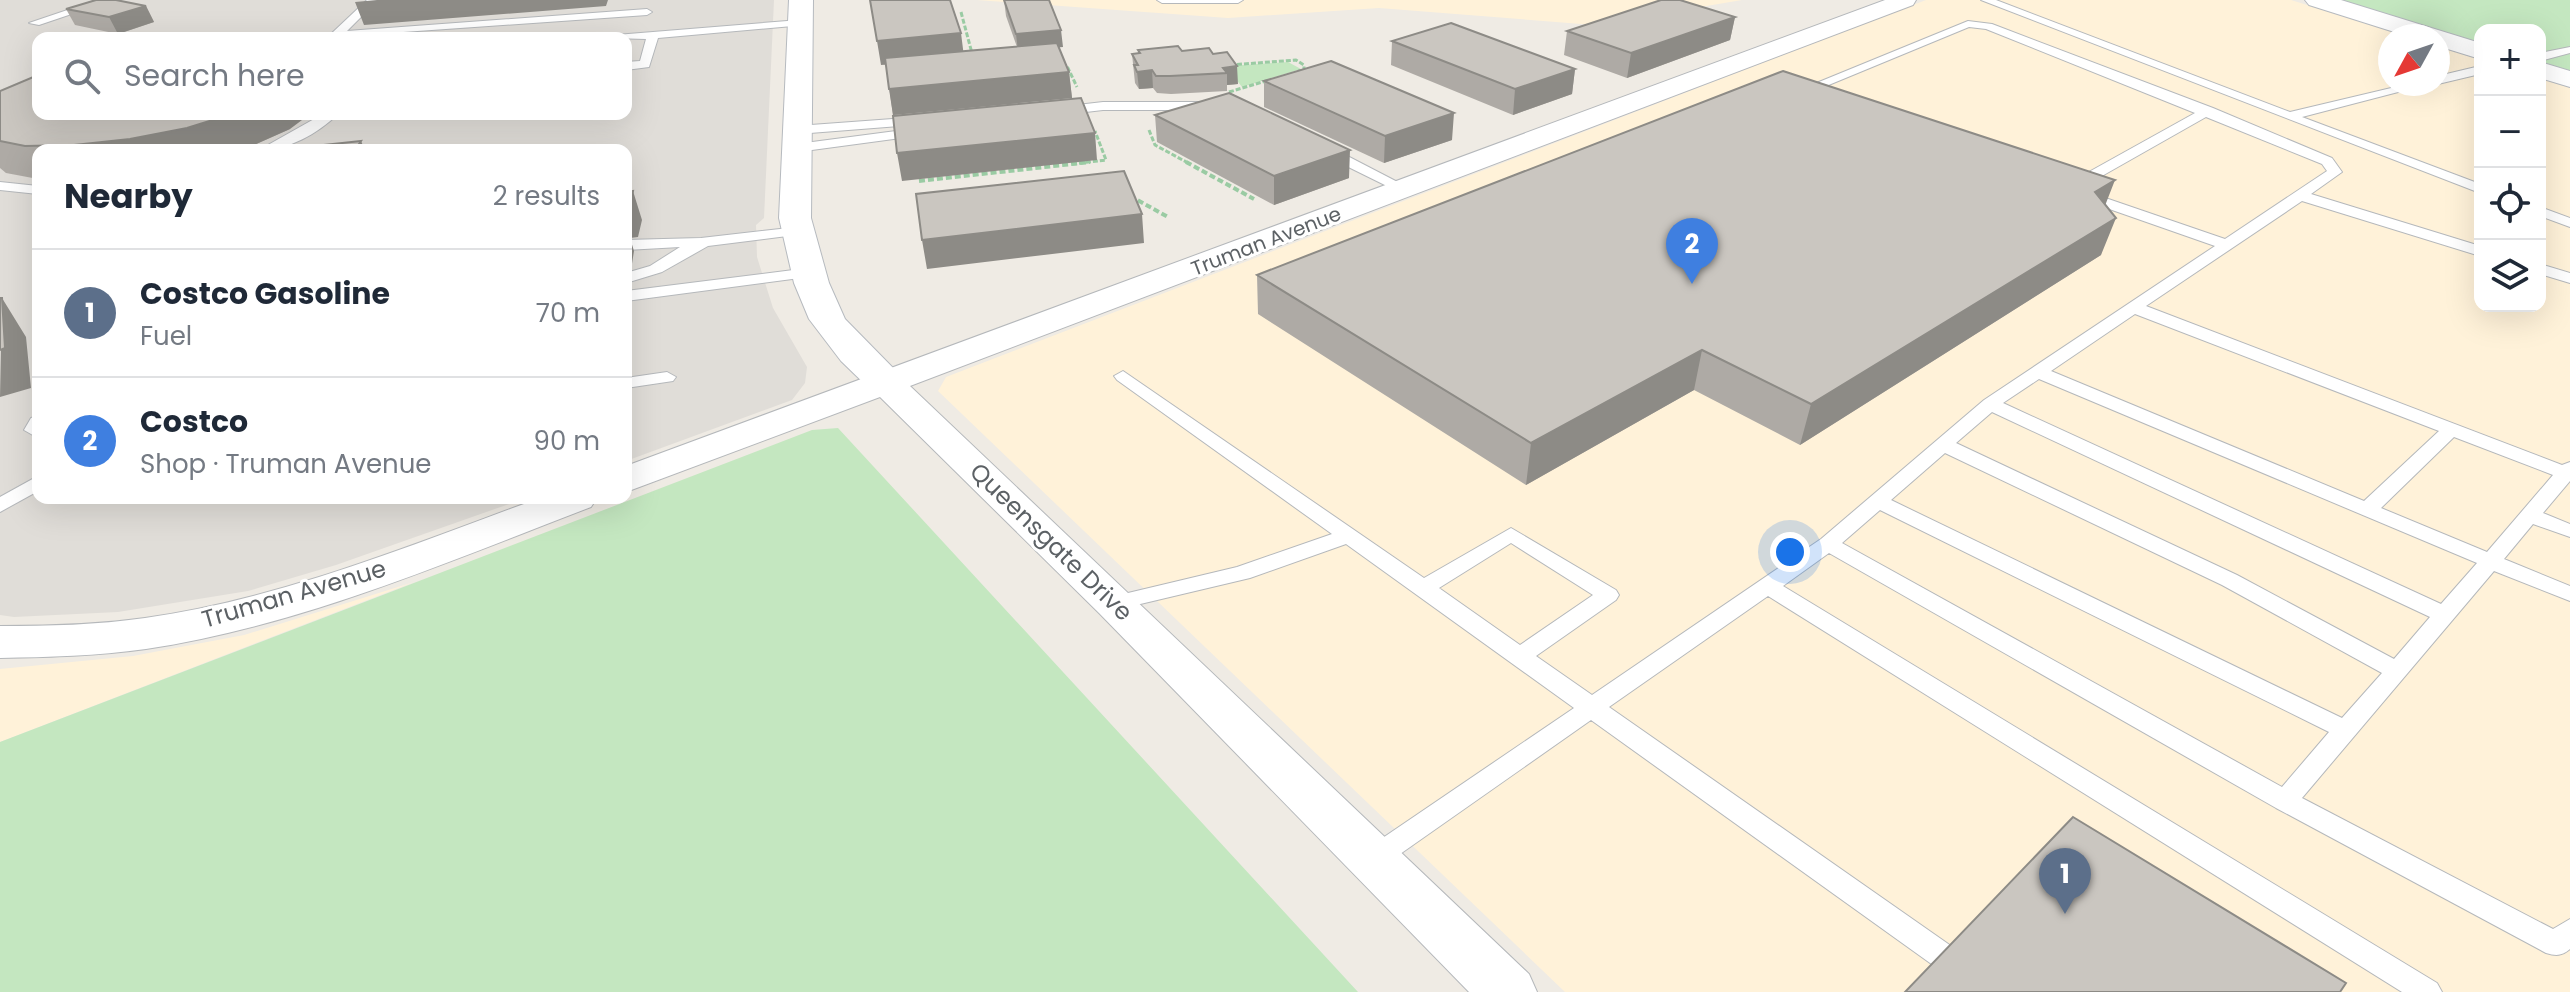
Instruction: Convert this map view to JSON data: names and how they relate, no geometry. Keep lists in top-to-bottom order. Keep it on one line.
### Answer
{"streets":{"street":["Truman Avenue","Queensgate Drive"]},"crossings":[["Truman Avenue","Queensgate Drive"]],"north":"bottom left","page":{"map_buttons":["+","−"],"search":"Search here","heading":["Nearby","2 results"],"pins":["2","1"],"list":[{"mark":"1","name":"Costco Gasoline","note":"Fuel","value":"70 m"},{"mark":"2","name":"Costco","note":"Shop · Truman Avenue","value":"90 m"}]}}
